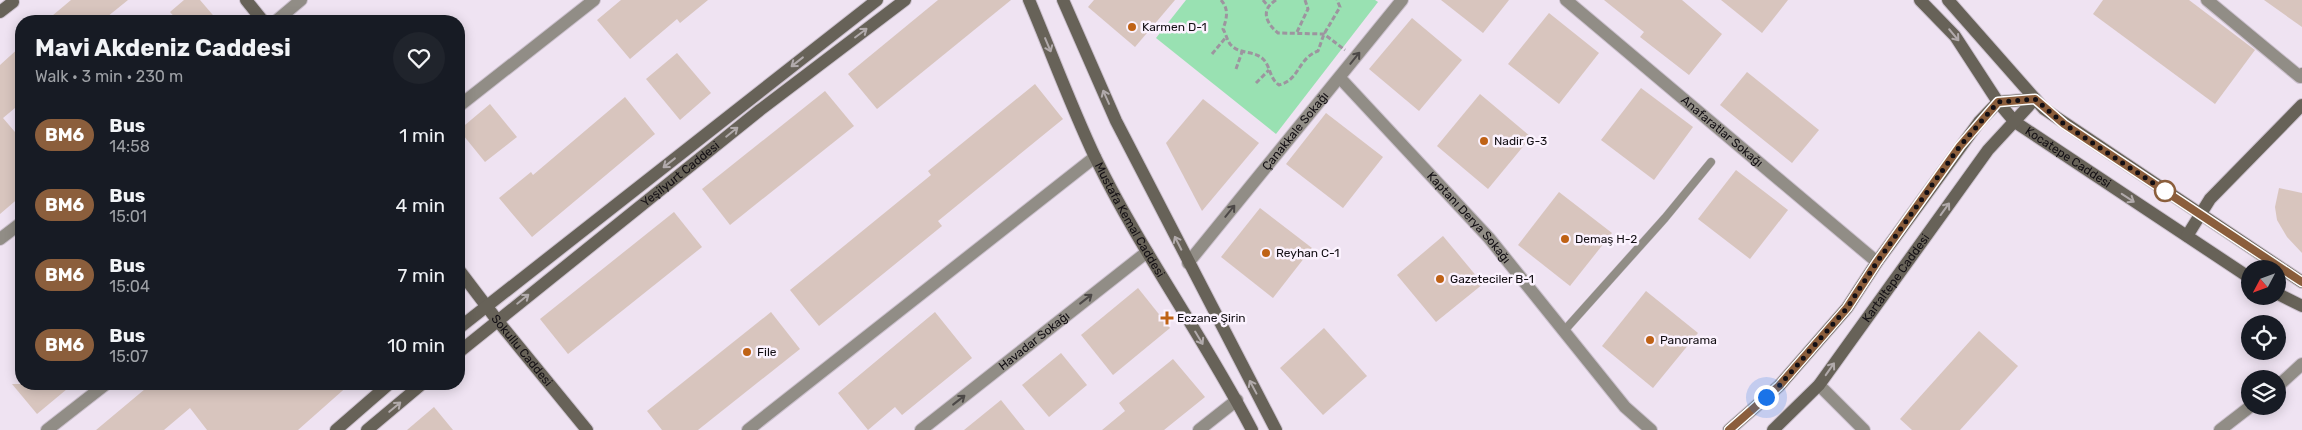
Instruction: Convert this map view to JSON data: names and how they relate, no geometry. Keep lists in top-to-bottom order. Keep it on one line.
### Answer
{"streets":{"main road":["Kocatepe Caddesi","Yeşilyurt Caddesi","Mustafa Kemal Caddesi","Kartaltepe Caddesi","Sokullu Caddesi"],"street":["Çanakkale Sokağı","Anafaratlar Sokağı","Kaptanı Derya Sokağı","Havadar Sokağı"]},"crossings":[["Çanakkale Sokağı","Kaptanı Derya Sokağı"],["Anafaratlar Sokağı","Kartaltepe Caddesi"],["Kocatepe Caddesi","Kartaltepe Caddesi"],["Yeşilyurt Caddesi","Sokullu Caddesi"],["Mustafa Kemal Caddesi","Havadar Sokağı"]],"one_way":["Çanakkale Sokağı"],"places":{"other":["Karmen D-1","Nadir G-3","Demaş H-2","Reyhan C-1","Gazeteciler B-1","Panorama","File"],"health":["Eczane Şirin"]},"lines":["bus line BM6"],"north":"bottom left","page":{"heading":["Mavi Akdeniz Caddesi","Walk · 3 min · 230 m"],"list":[{"mark":"BM6","name":"Bus","note":"14:58","value":"1 min"},{"mark":"BM6","name":"Bus","note":"15:01","value":"4 min"},{"mark":"BM6","name":"Bus","note":"15:04","value":"7 min"},{"mark":"BM6","name":"Bus","note":"15:07","value":"10 min"}]}}
